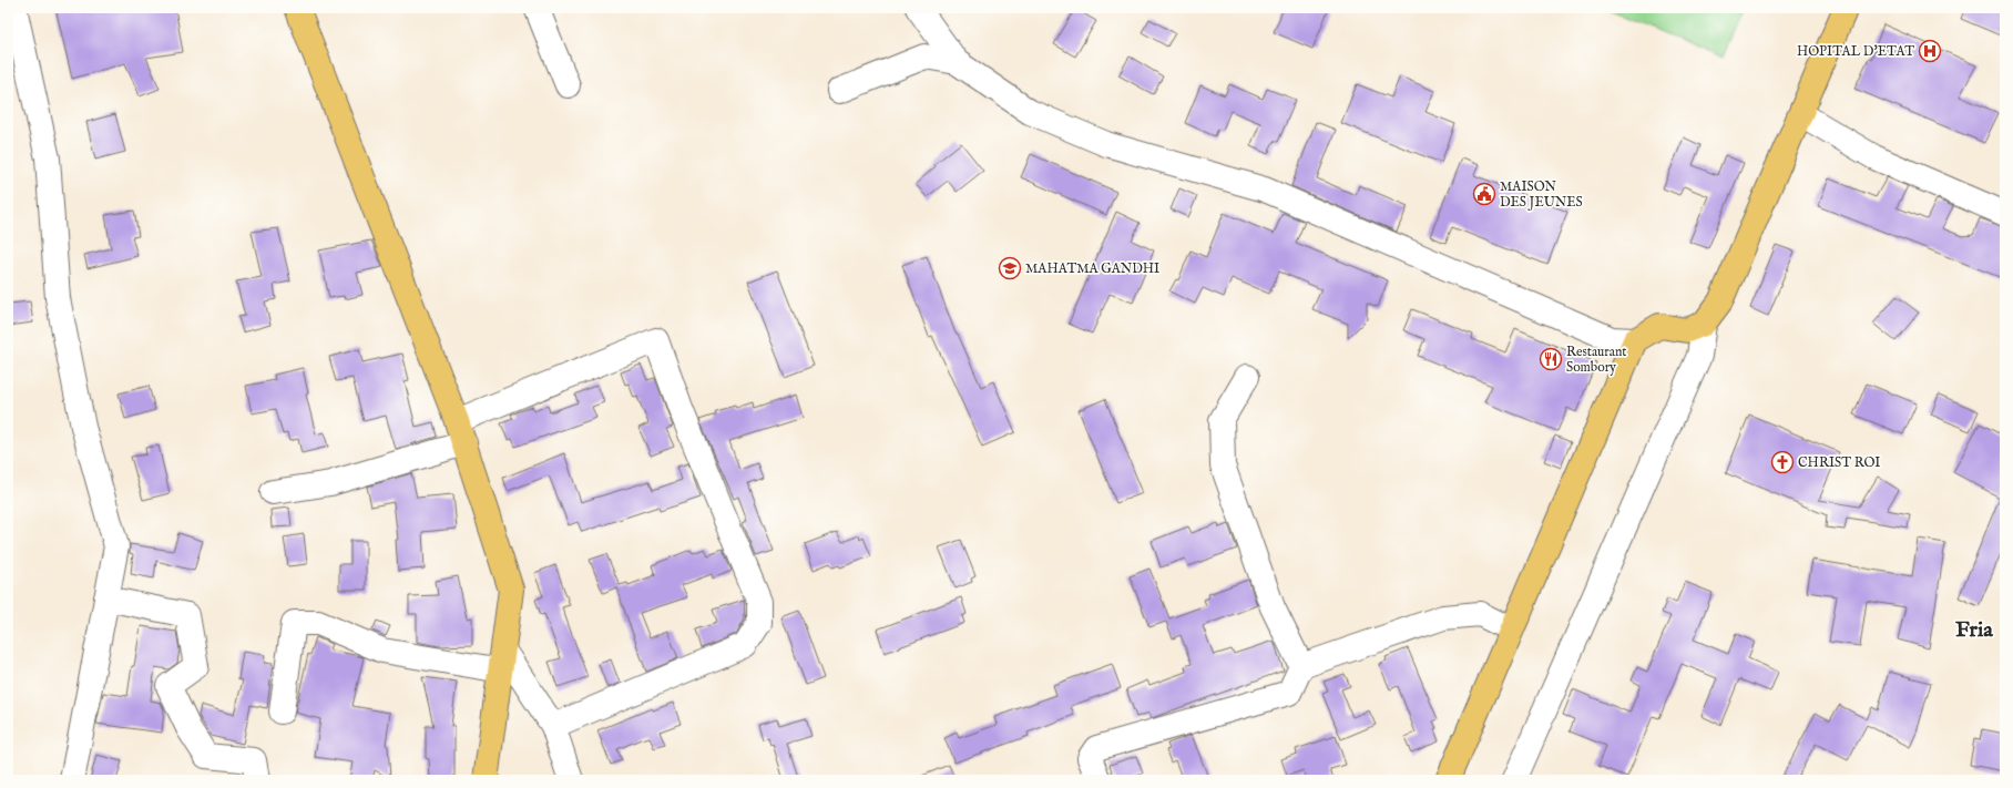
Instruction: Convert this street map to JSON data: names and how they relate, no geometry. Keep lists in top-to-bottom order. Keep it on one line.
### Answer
{"districts":["Fria"],"places":{"hospital":["HOPITAL D'ETAT"],"public building":["MAISON DES JEUNES"],"school or university":["MAHATMA GANDHI"],"restaurant":["Restaurant Sombory"],"church":["CHRIST ROI"]}}
